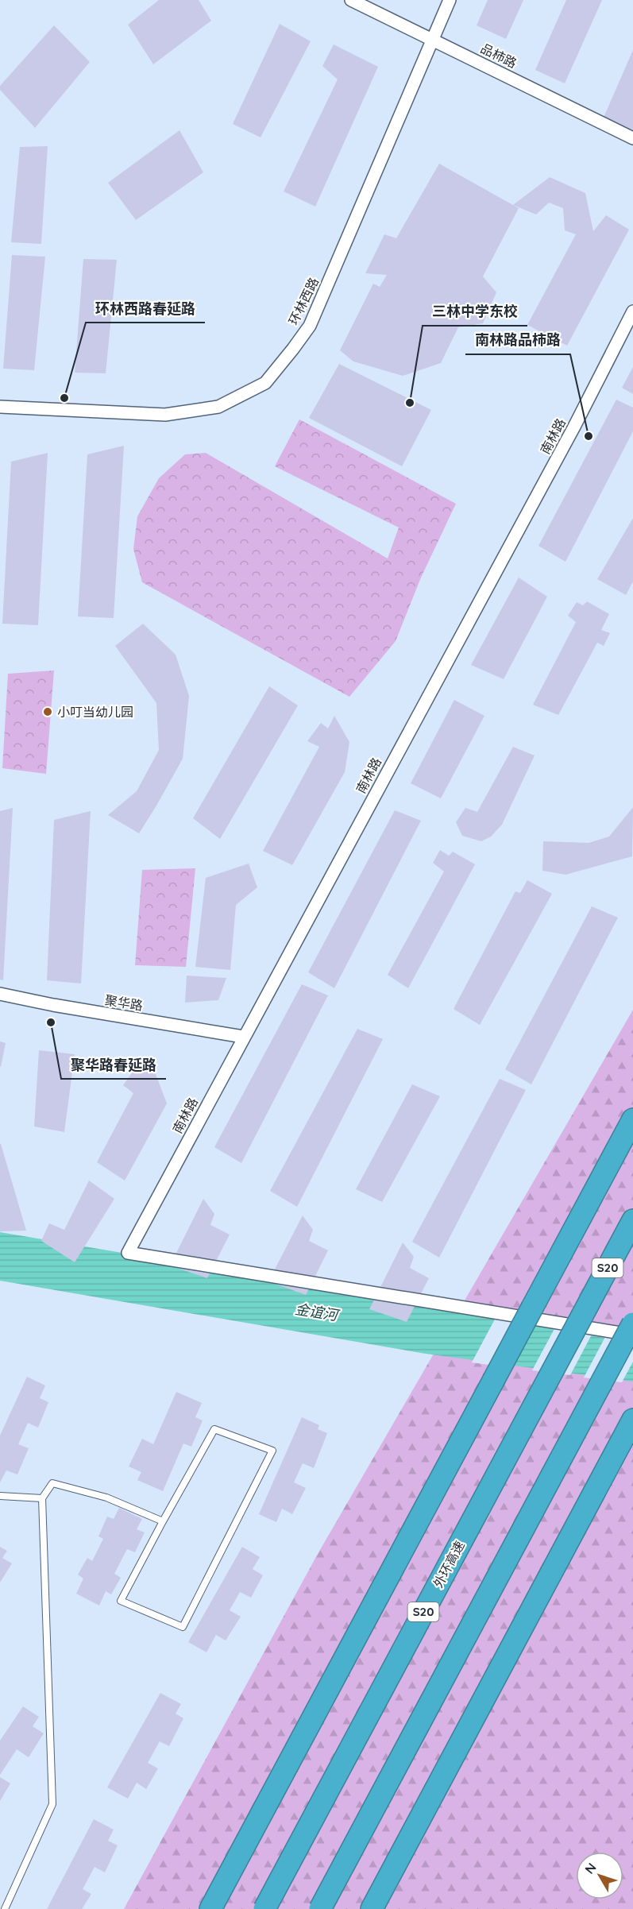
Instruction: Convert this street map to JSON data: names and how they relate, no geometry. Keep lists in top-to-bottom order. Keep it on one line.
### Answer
{"streets":{"highway":["S20","外环高速"],"street":["品柿路","环林西路","南林路","聚华路"]},"crossings":[["品柿路","环林西路"],["南林路","聚华路"]],"water":["金谊河"],"places":["环林西路春延路","三林中学东校","南林路品柿路","小叮当幼儿园","聚华路春延路"],"north":"top left"}
